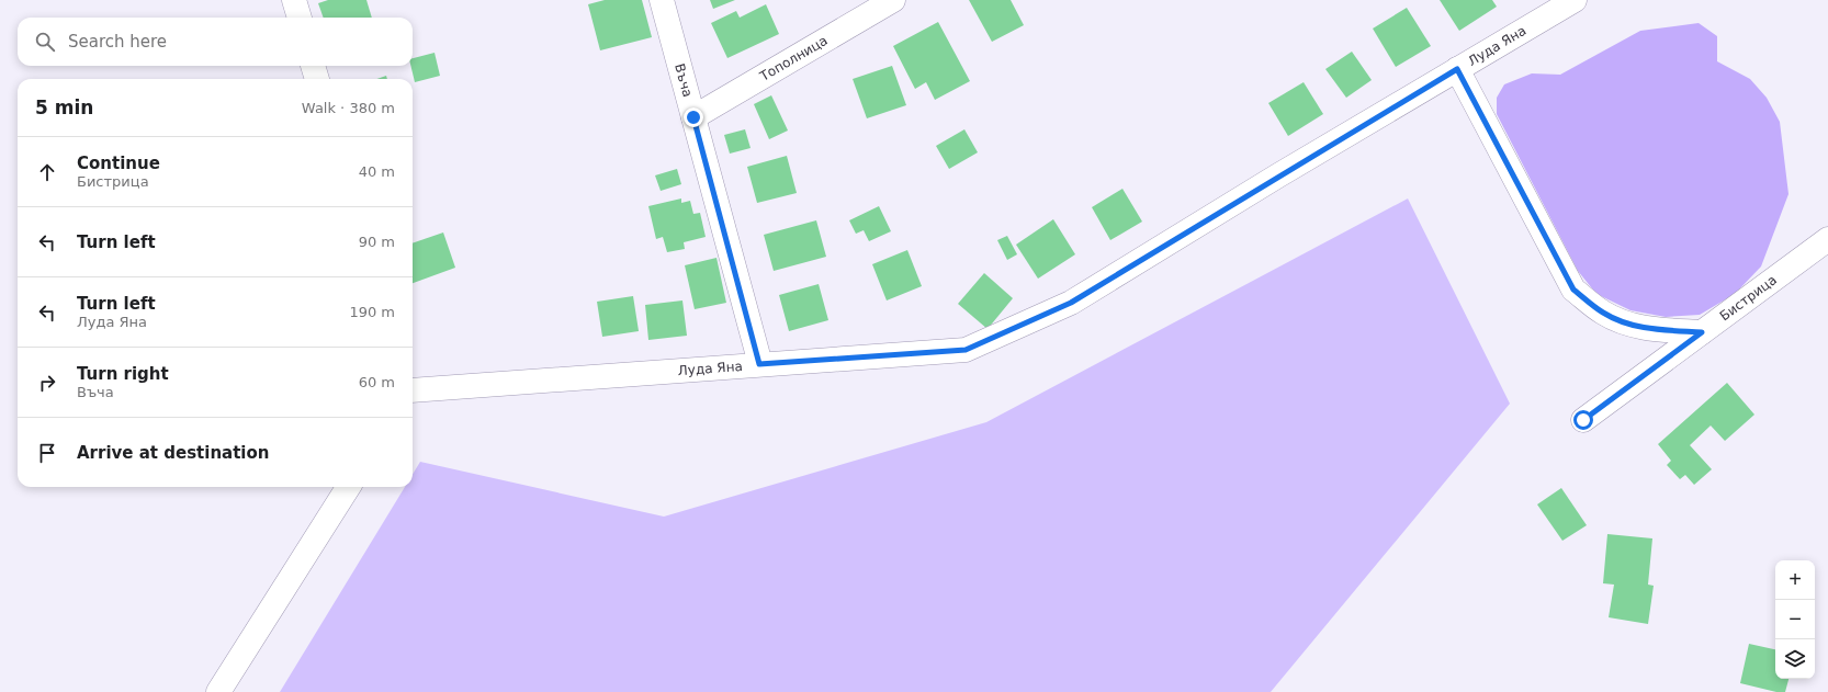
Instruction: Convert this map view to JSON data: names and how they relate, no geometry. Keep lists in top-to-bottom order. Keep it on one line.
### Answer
{"streets":{"street":["Луда Яна","Тополница","Въча","Бистрица"]},"crossings":[["Луда Яна","Въча"],["Тополница","Въча"]],"page":{"search":"Search here","heading":["5 min","Walk · 380 m"],"list":[["Continue","Бистрица","40 m"],["Turn left","90 m"],["Turn left","Луда Яна","190 m"],["Turn right","Въча","60 m"],"Arrive at destination"],"map_buttons":["+","−"]}}
